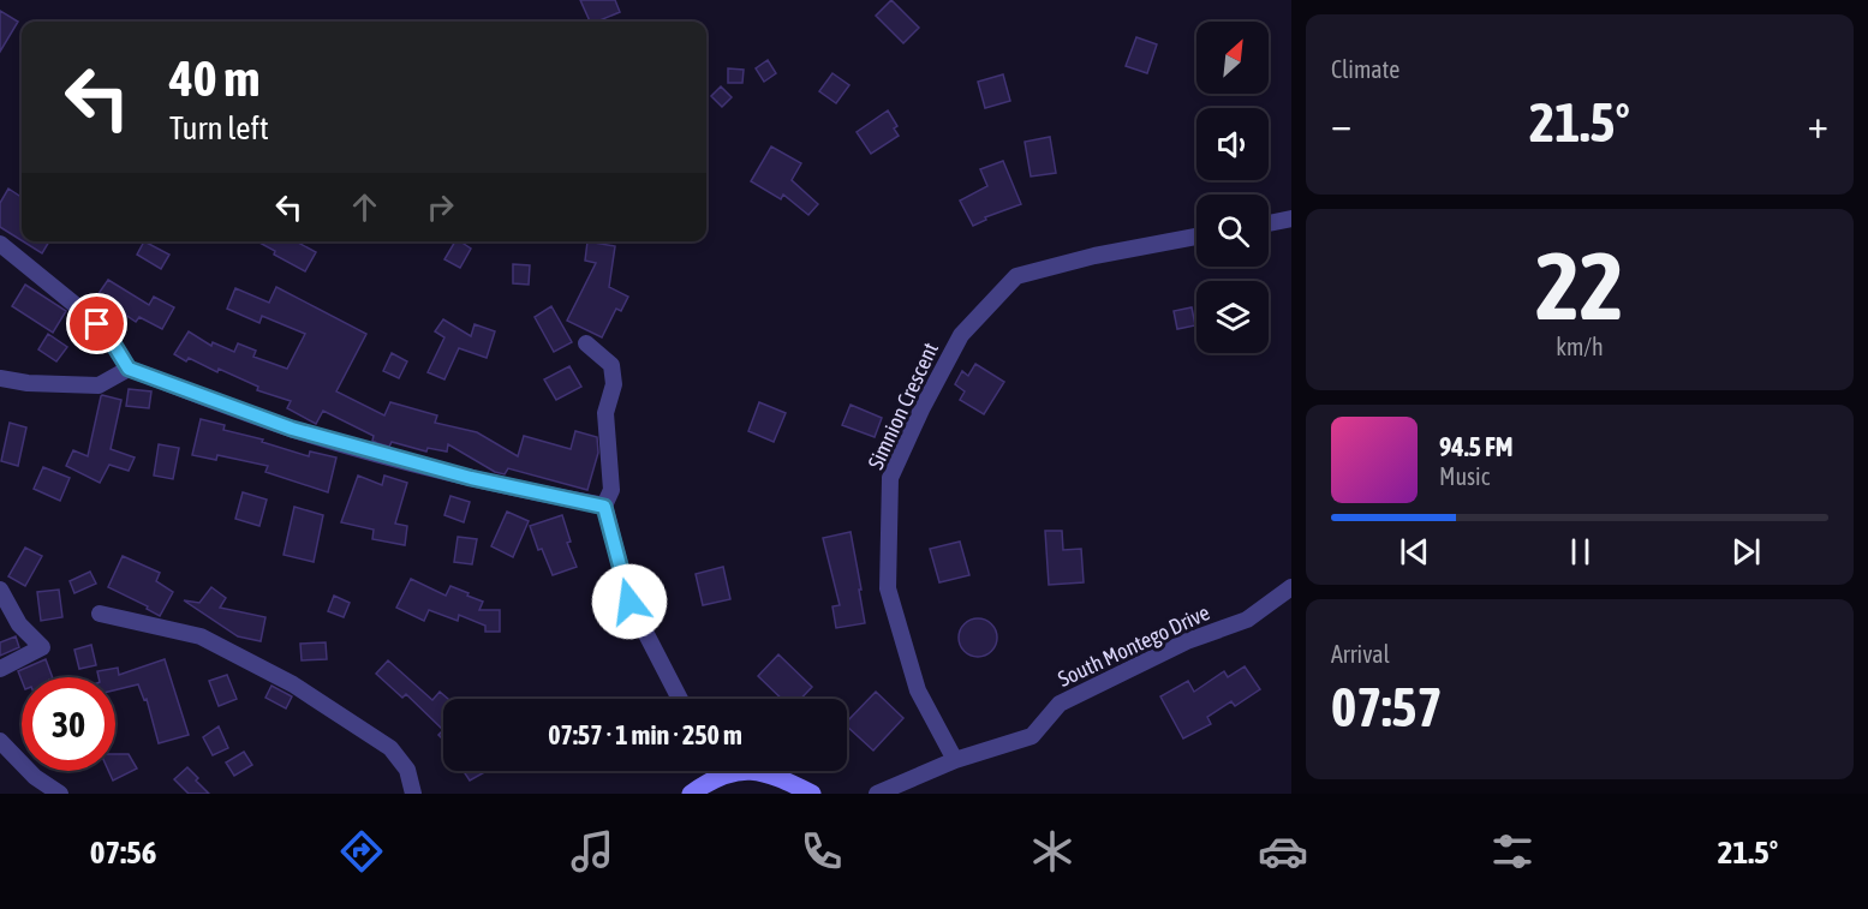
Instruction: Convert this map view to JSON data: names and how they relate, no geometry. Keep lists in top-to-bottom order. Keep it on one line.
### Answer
{"streets":{"street":["Simnion Crescent","South Montego Drive"]},"crossings":[["Simnion Crescent","South Montego Drive"]],"north":"top right","page":{"tile":["Climate",["22","km/h"],["Arrival","07:57"]],"turn":["40 m","Turn left"],"heat":["−","21.5°","+"],"song":["94.5 FM","Music"],"limit":"30","trip":"07:57 · 1 min · 250 m","tabs":["07:56","21.5°"]}}
